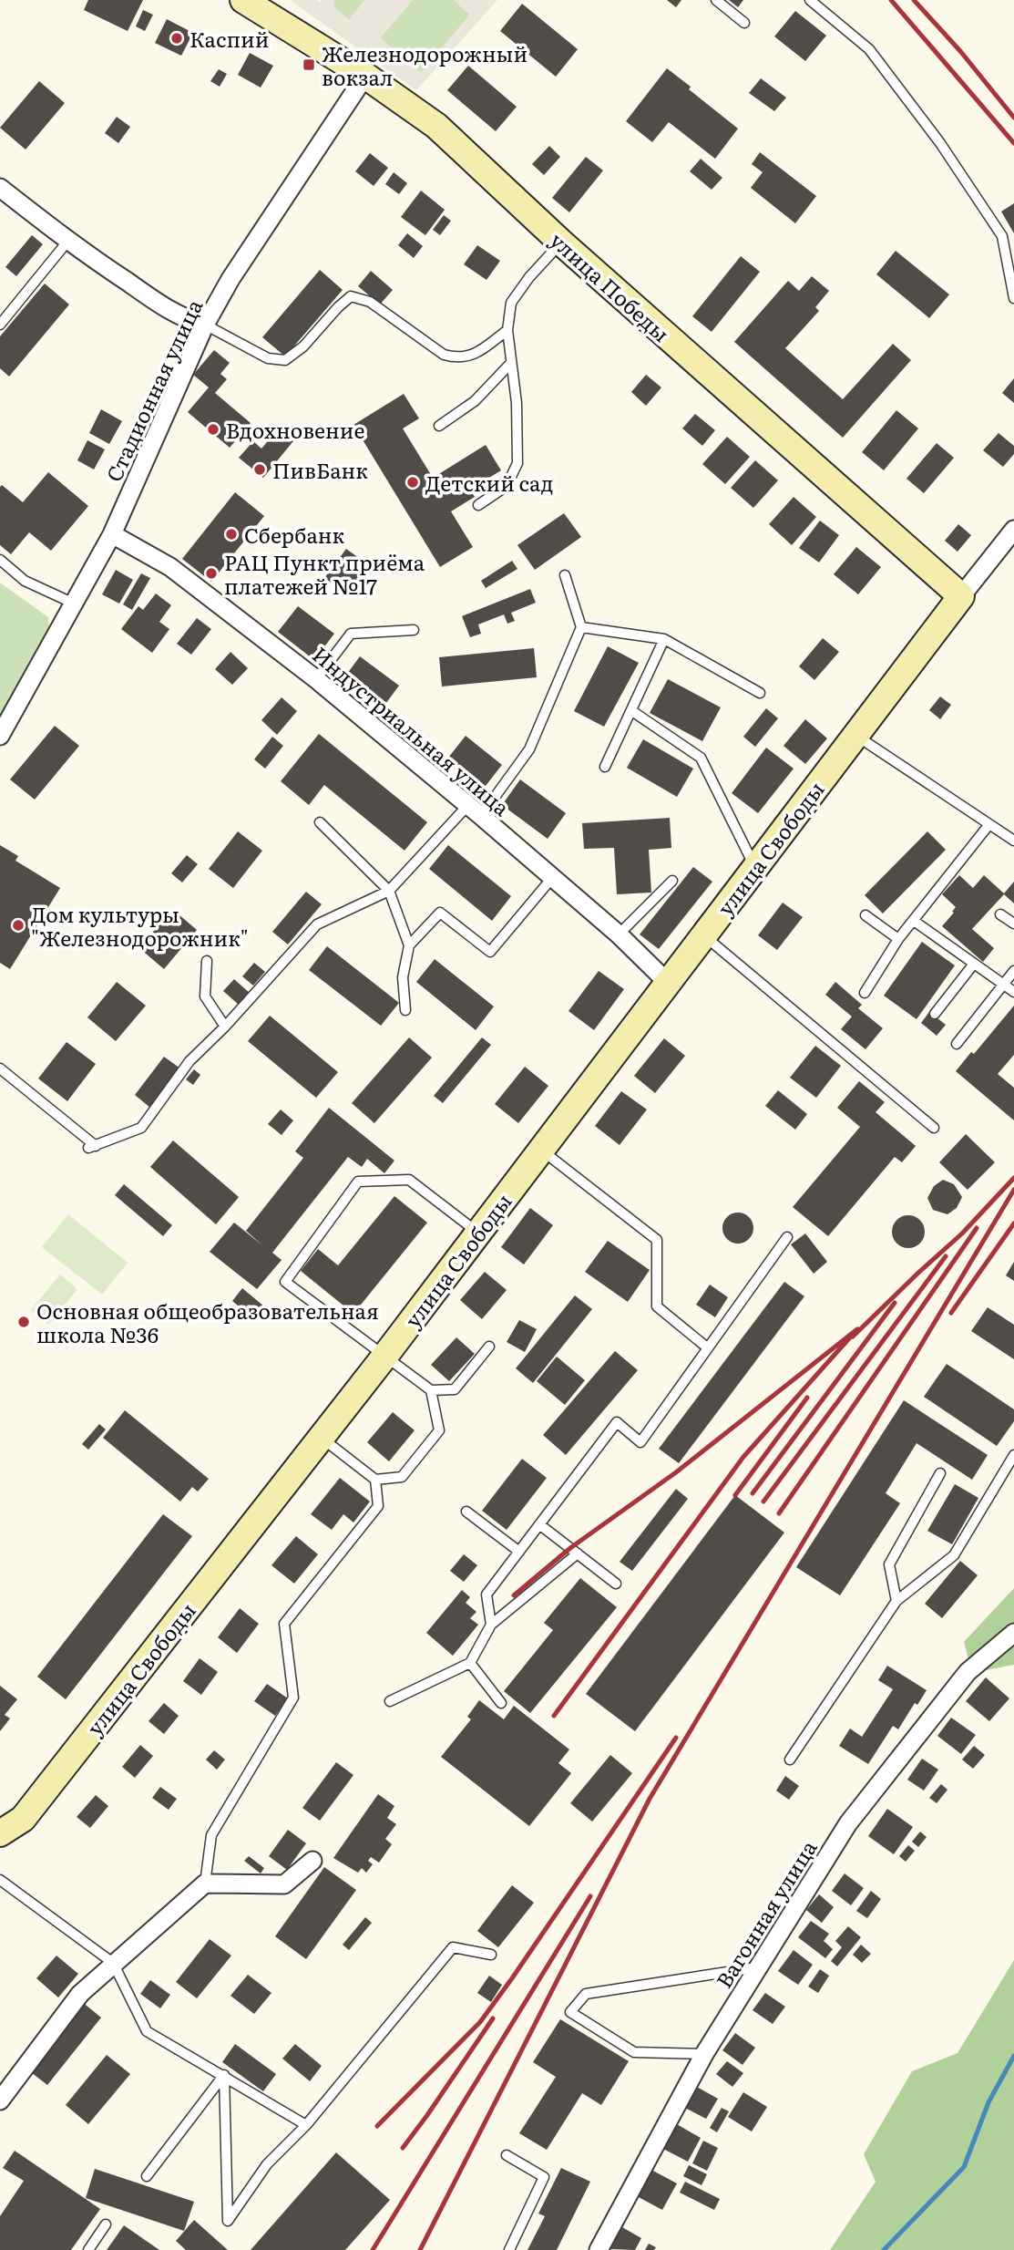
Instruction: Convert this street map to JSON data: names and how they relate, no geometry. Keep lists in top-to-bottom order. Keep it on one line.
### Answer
{"streets":{"street":["улица Победы","Стадионная улица","Индустриальная улица","улица Свободы","Вагонная улица"]},"crossings":[["улица Победы","Стадионная улица"],["улица Победы","улица Свободы"],["Стадионная улица","Индустриальная улица"],["Индустриальная улица","улица Свободы"]],"places":{"other":["Каспий","Вдохновение","ПивБанк","Детский сад","Сбербанк","РАЦ Пункт приёма платежей №17","Дом культуры \"Железнодорожник\"","Основная общеобразовательная школа №36"],"transit":["Железнодорожный вокзал"]}}
